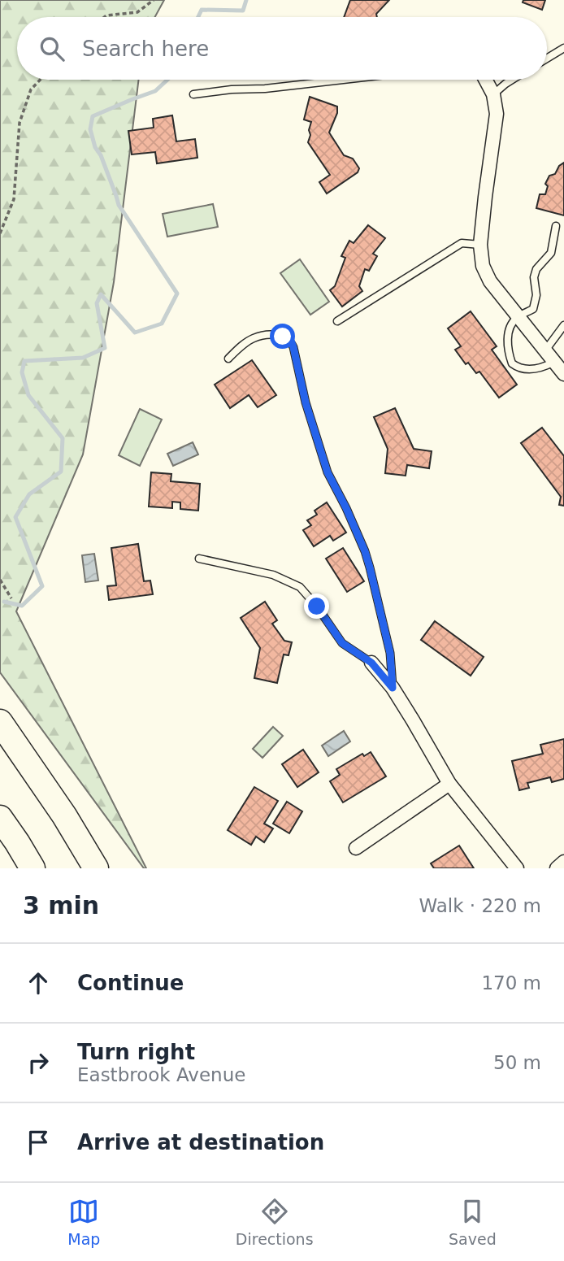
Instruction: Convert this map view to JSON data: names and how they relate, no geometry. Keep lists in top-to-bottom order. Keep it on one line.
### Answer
{"page":{"search":"Search here","heading":["3 min","Walk · 220 m"],"list":[["Continue","170 m"],["Turn right","Eastbrook Avenue","50 m"],"Arrive at destination"],"nav":["Map","Directions","Saved"]}}
